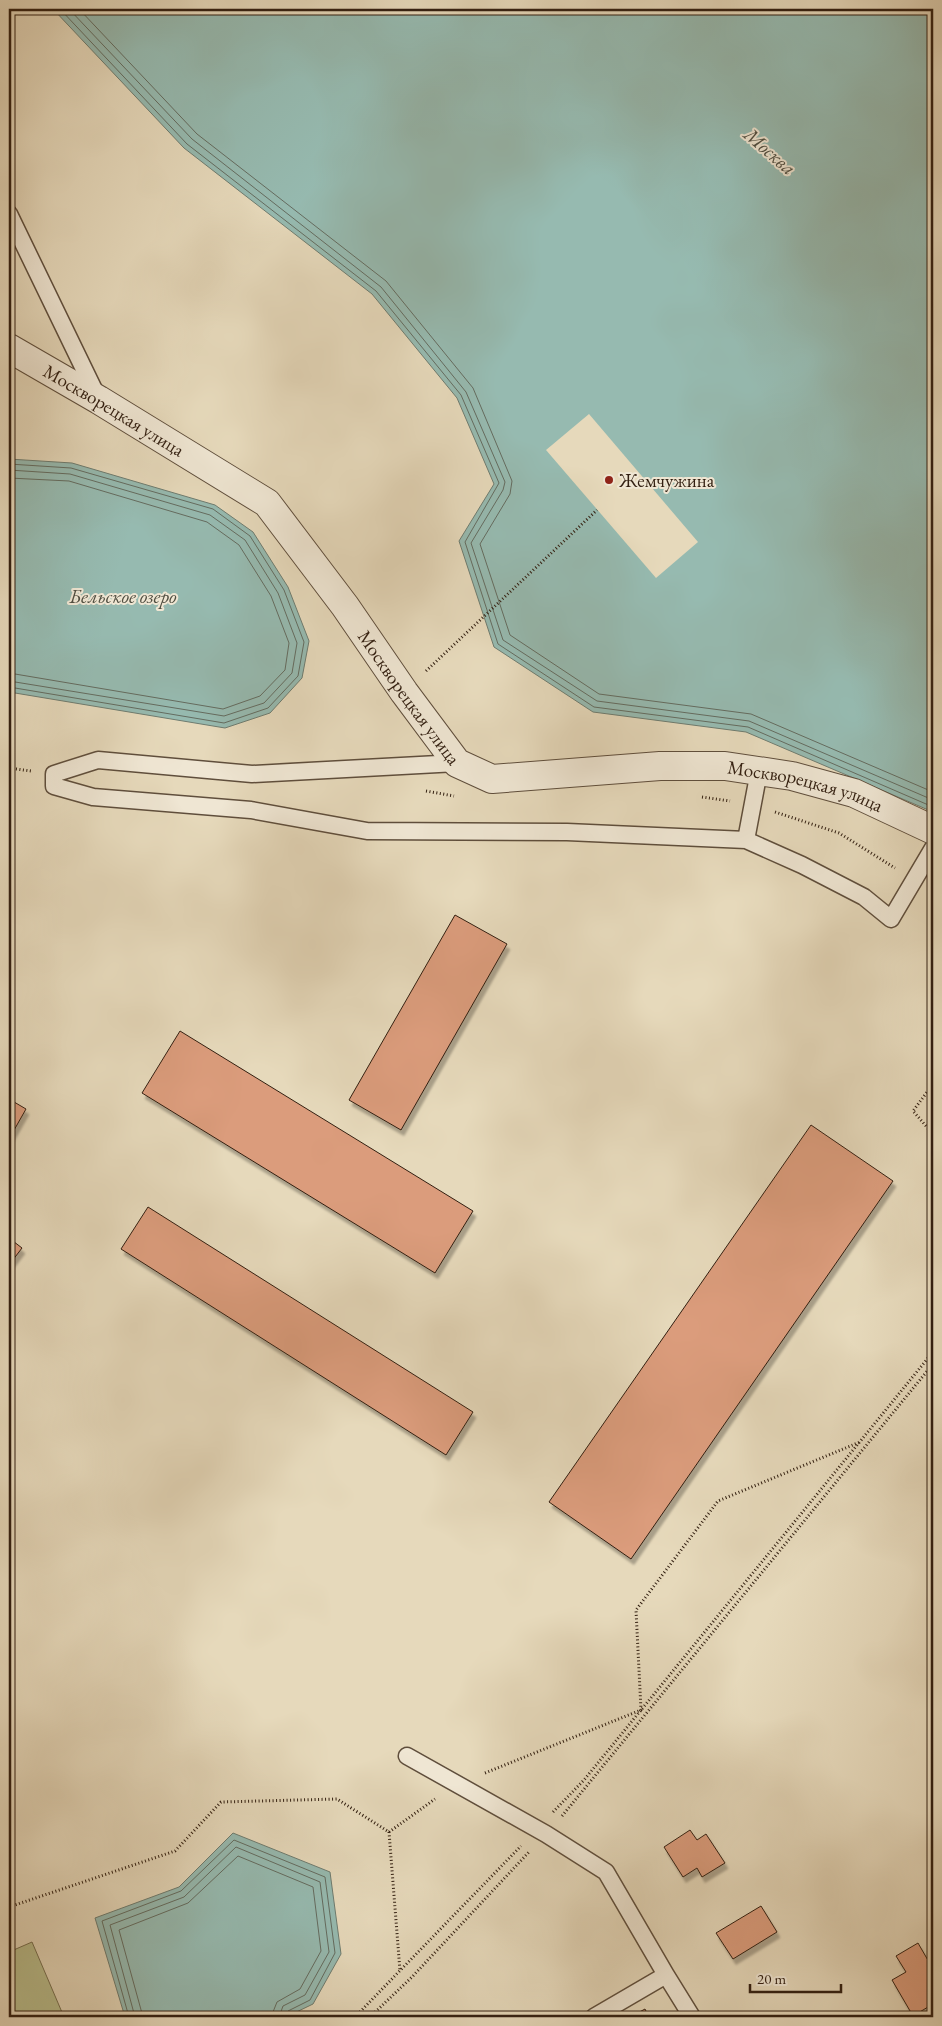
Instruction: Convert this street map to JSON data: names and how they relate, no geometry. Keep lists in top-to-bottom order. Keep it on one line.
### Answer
{"streets":{"street":["Москворецкая улица"]},"water":["Москва","Бельское озеро"],"places":["Жемчужина"],"scale_bar":"20 m"}
